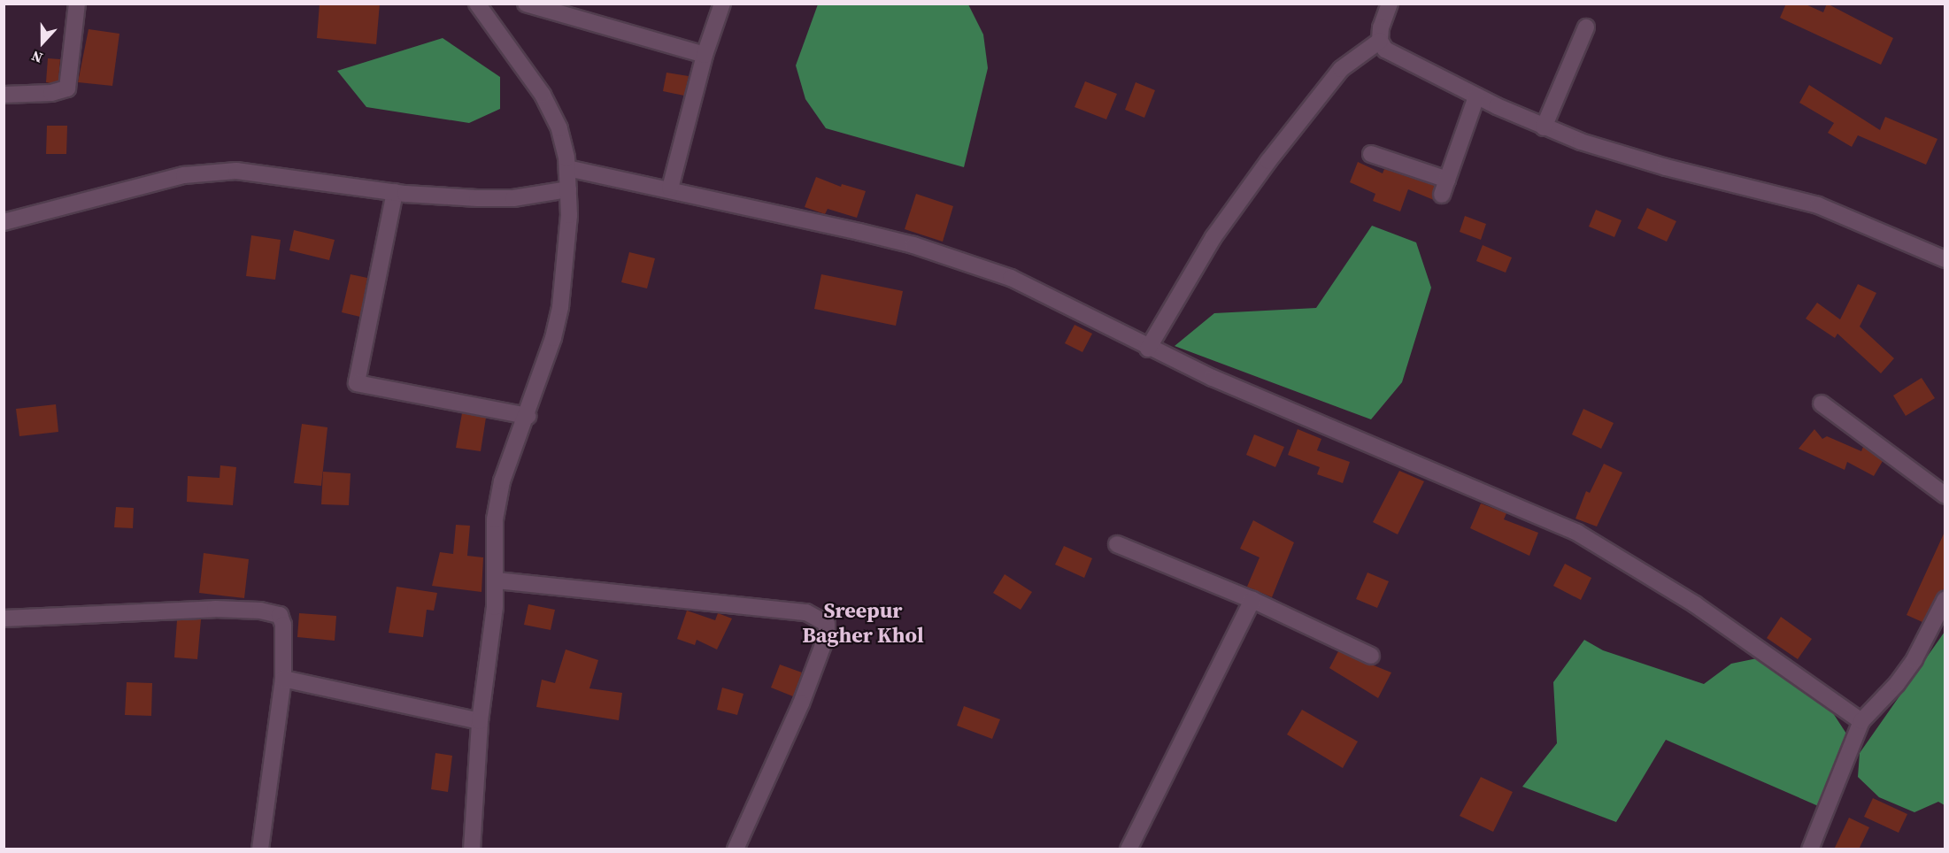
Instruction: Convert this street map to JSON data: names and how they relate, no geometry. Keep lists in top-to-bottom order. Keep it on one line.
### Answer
{"districts":["Sreepur Bagher Khol"],"north":"bottom"}
